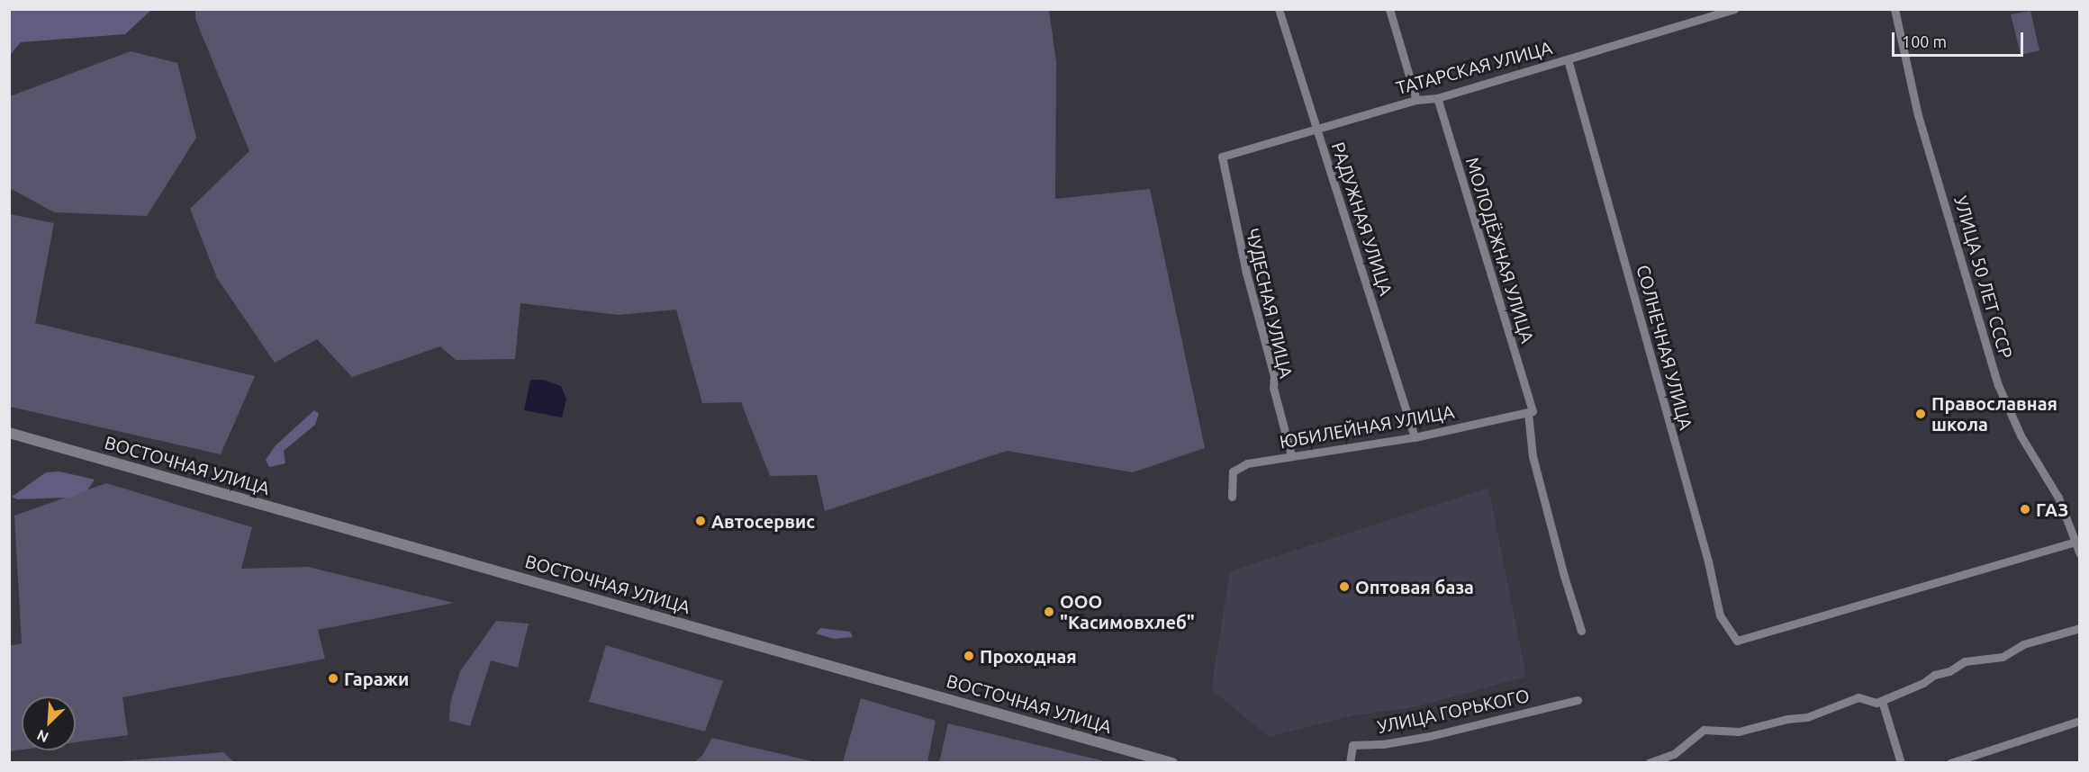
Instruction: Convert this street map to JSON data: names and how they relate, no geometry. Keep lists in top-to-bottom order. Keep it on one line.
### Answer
{"streets":{"main road":["ВОСТОЧНАЯ УЛИЦА"],"street":["ТАТАРСКАЯ УЛИЦА","РАДУЖНАЯ УЛИЦА","МОЛОДЁЖНАЯ УЛИЦА","УЛИЦА 50 ЛЕТ СССР","ЧУДЕСНАЯ УЛИЦА","СОЛНЕЧНАЯ УЛИЦА","ЮБИЛЕЙНАЯ УЛИЦА","УЛИЦА ГОРЬКОГО"]},"crossings":[["ТАТАРСКАЯ УЛИЦА","РАДУЖНАЯ УЛИЦА"],["ТАТАРСКАЯ УЛИЦА","МОЛОДЁЖНАЯ УЛИЦА"],["ТАТАРСКАЯ УЛИЦА","ЧУДЕСНАЯ УЛИЦА"],["ТАТАРСКАЯ УЛИЦА","СОЛНЕЧНАЯ УЛИЦА"],["РАДУЖНАЯ УЛИЦА","ЮБИЛЕЙНАЯ УЛИЦА"],["МОЛОДЁЖНАЯ УЛИЦА","ЮБИЛЕЙНАЯ УЛИЦА"],["УЛИЦА 50 ЛЕТ СССР","СОЛНЕЧНАЯ УЛИЦА"],["ЧУДЕСНАЯ УЛИЦА","ЮБИЛЕЙНАЯ УЛИЦА"]],"places":["Православная школа","ГАЗ","Автосервис","Оптовая база","ООО \"Касимовхлеб\"","Проходная","Гаражи"],"scale_bar":"100 m","north":"bottom left"}
